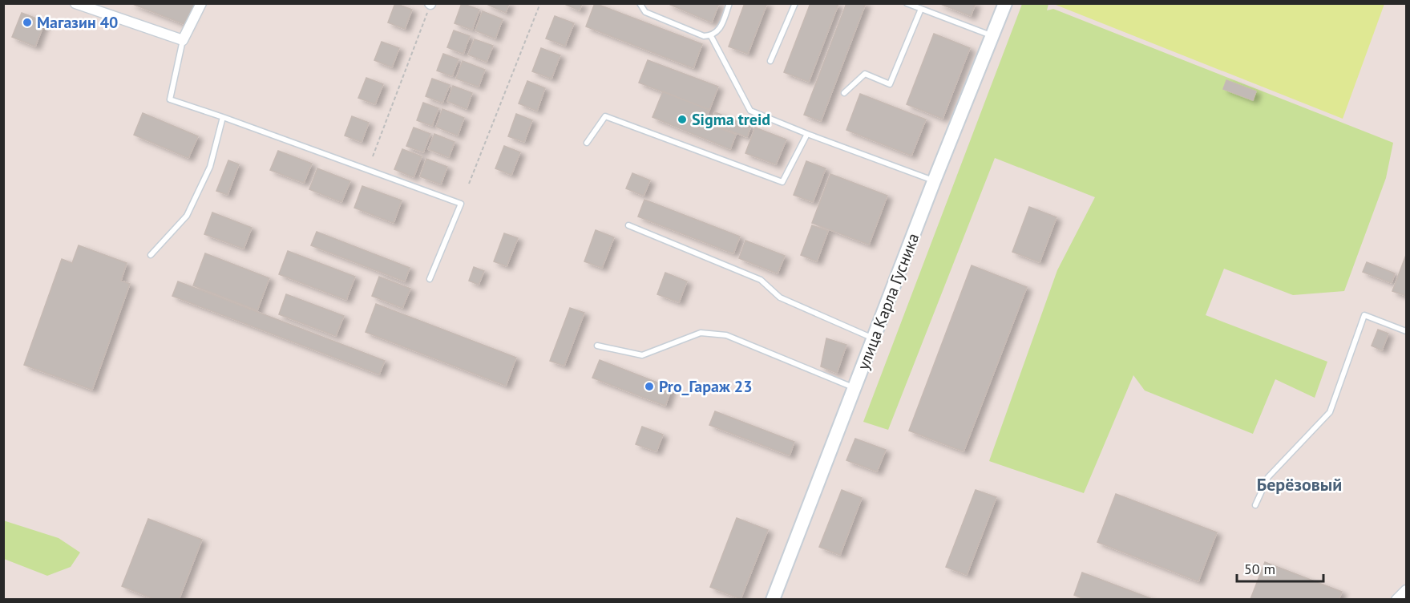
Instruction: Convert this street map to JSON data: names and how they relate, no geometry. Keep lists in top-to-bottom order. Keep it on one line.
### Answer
{"streets":{"street":["улица Карла Гусника"]},"districts":["Берёзовый"],"places":["Магазин 40","Sigma treid","Pro_Гараж 23"],"scale_bar":"50 m"}
